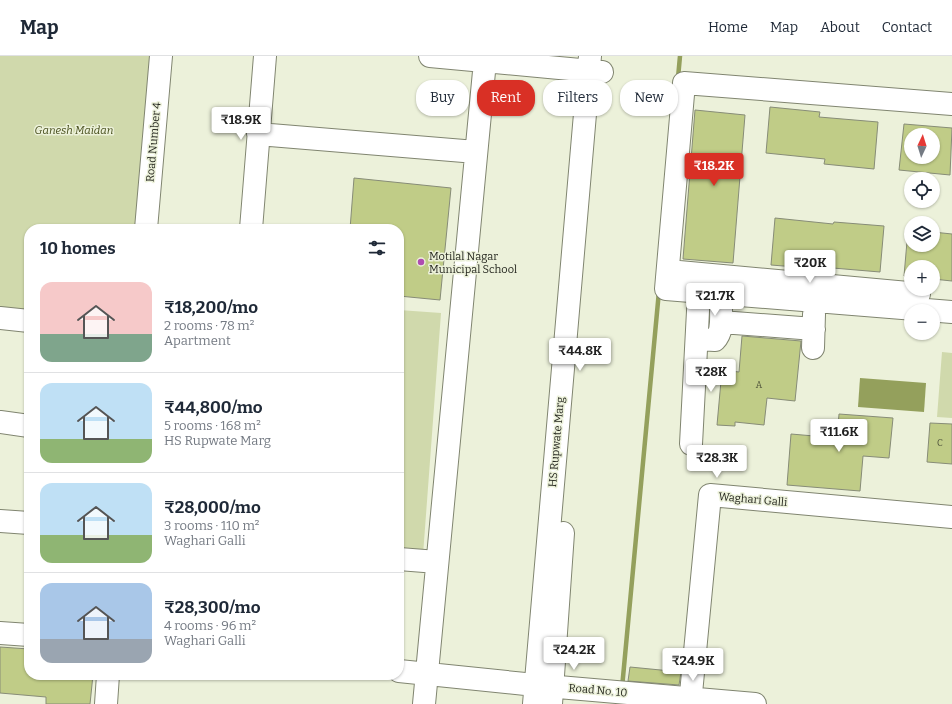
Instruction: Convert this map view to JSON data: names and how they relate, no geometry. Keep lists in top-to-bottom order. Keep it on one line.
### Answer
{"streets":{"street":["Road Number 4","HS Rupwate Marg","Waghari Galli","Road No. 10"]},"crossings":[["HS Rupwate Marg","Road No. 10"],["Waghari Galli","Road No. 10"]],"parks":["Ganesh Maidan"],"places":["Motilal Nagar Municipal School"],"house_numbers":["A","C"],"north":"top","page":{"header":"Map","nav":["Home","Map","About","Contact"],"chip":["Buy","Rent","Filters","New"],"price":["₹18.9K","₹18.2K","₹20K","₹21.7K","₹44.8K","₹28K","₹11.6K","₹28.3K","₹24.2K","₹24.9K"],"map_buttons":["+","−"],"heading":"10 homes","list":[{"name":"₹18,200/mo","note":"2 rooms · 78 m² · Apartment"},{"name":"₹44,800/mo","note":"5 rooms · 168 m² · HS Rupwate Marg"},{"name":"₹28,000/mo","note":"3 rooms · 110 m² · Waghari Galli"},{"name":"₹28,300/mo","note":"4 rooms · 96 m² · Waghari Galli"}]}}
